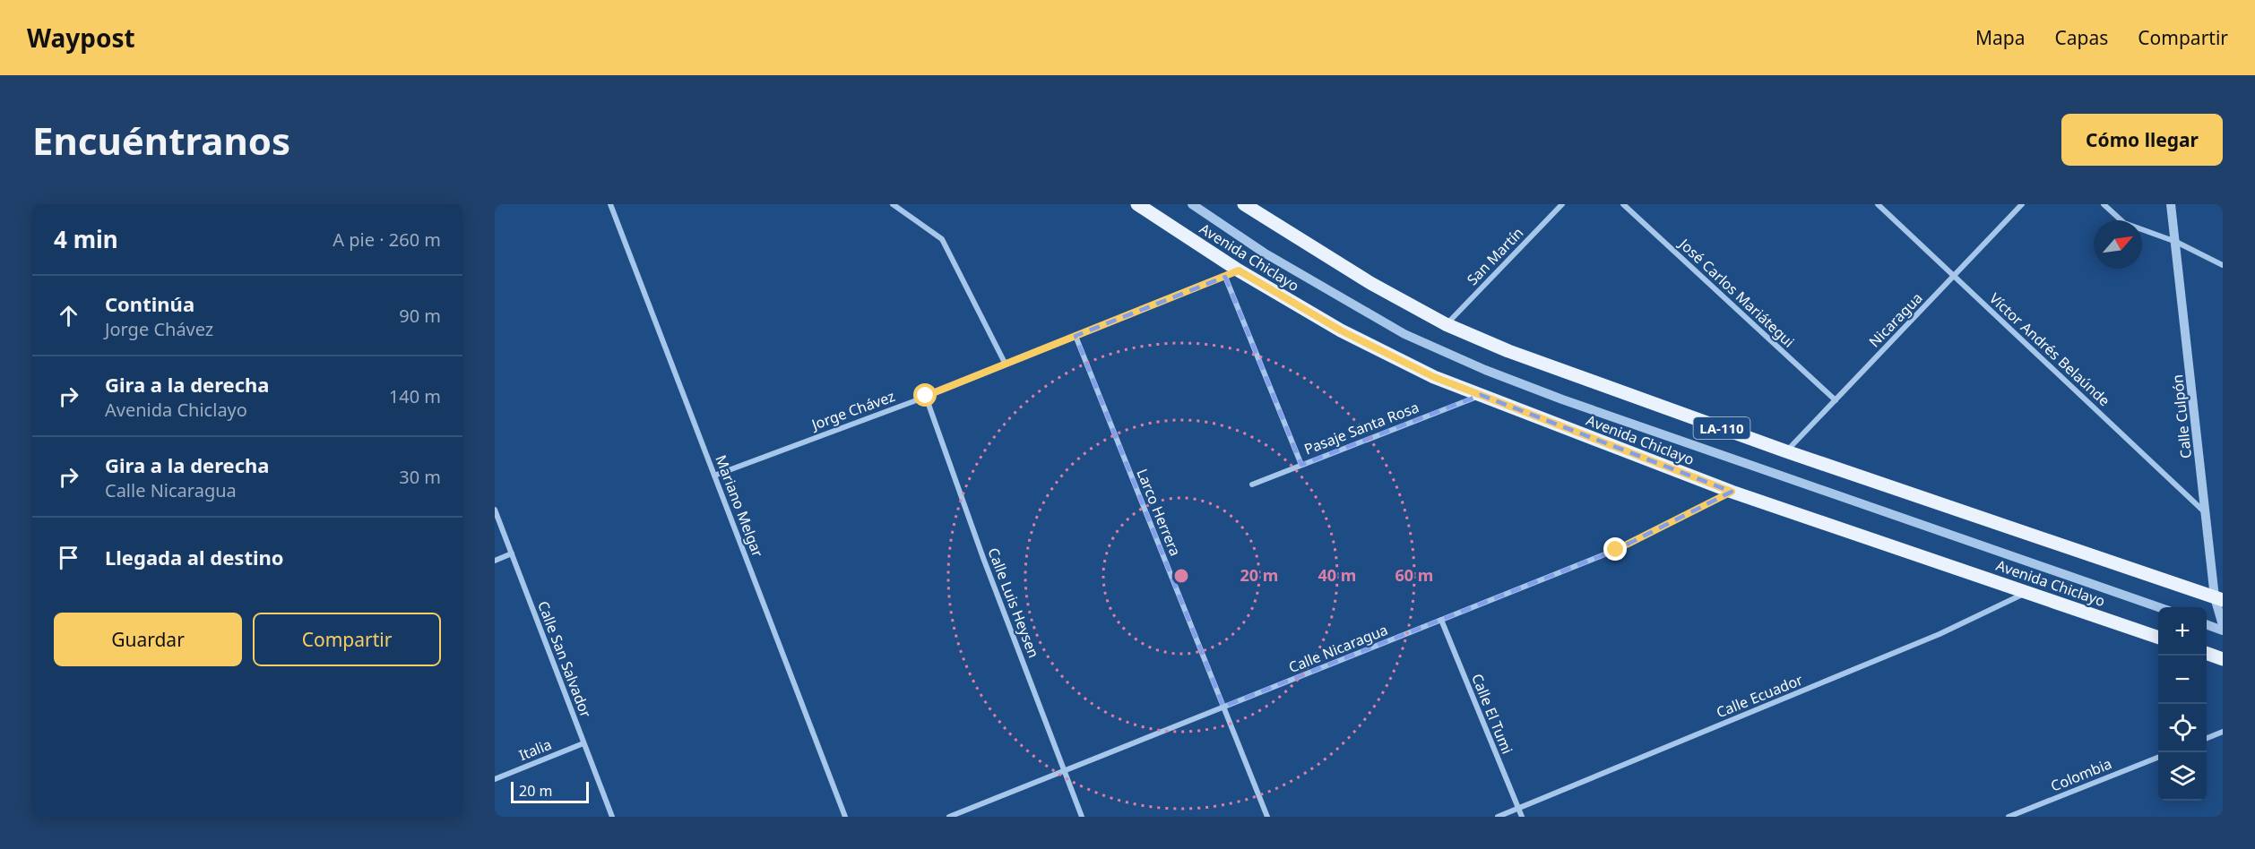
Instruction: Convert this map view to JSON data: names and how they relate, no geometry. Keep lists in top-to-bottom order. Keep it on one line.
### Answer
{"streets":{"main road":["Avenida Chiclayo","LA-110"],"street":["San Martín","José Carlos Mariátegui","Nicaragua","Víctor Andrés Belaúnde","Jorge Chávez","Calle Culpón","Pasaje Santa Rosa","Mariano Melgar","Larco Herrera","Calle Luis Heysen","Calle Nicaragua","Calle San Salvador","Calle Ecuador","Calle El Tumi","Italia","Colombia"]},"crossings":[["San Martín","LA-110"],["Avenida Chiclayo","Jorge Chávez"],["Avenida Chiclayo","Pasaje Santa Rosa"],["Avenida Chiclayo","Calle Nicaragua"],["Avenida Chiclayo","Calle Ecuador"],["José Carlos Mariátegui","Nicaragua"],["Nicaragua","Víctor Andrés Belaúnde"],["Nicaragua","LA-110"],["Víctor Andrés Belaúnde","Calle Culpón"],["Jorge Chávez","Mariano Melgar"],["Jorge Chávez","Larco Herrera"],["Jorge Chávez","Calle Luis Heysen"],["Calle Culpón","LA-110"],["Larco Herrera","Calle Nicaragua"],["Calle Luis Heysen","Calle Nicaragua"],["Calle Nicaragua","Calle El Tumi"],["Calle San Salvador","Italia"],["Calle Ecuador","Calle El Tumi"]],"scale_bar":"20 m","north":"top right","page":{"header":"Waypost","nav":["Mapa","Capas","Compartir"],"buttons":["Cómo llegar",["Guardar","Compartir"]],"title":"Encuéntranos","heading":["4 min","A pie · 260 m"],"list":[["Continúa","Jorge Chávez","90 m"],["Gira a la derecha","Avenida Chiclayo","140 m"],["Gira a la derecha","Calle Nicaragua","30 m"],"Llegada al destino"],"map_buttons":["+","−"],"scale":"20 m"},"rings":["20 m","40 m","60 m"]}
